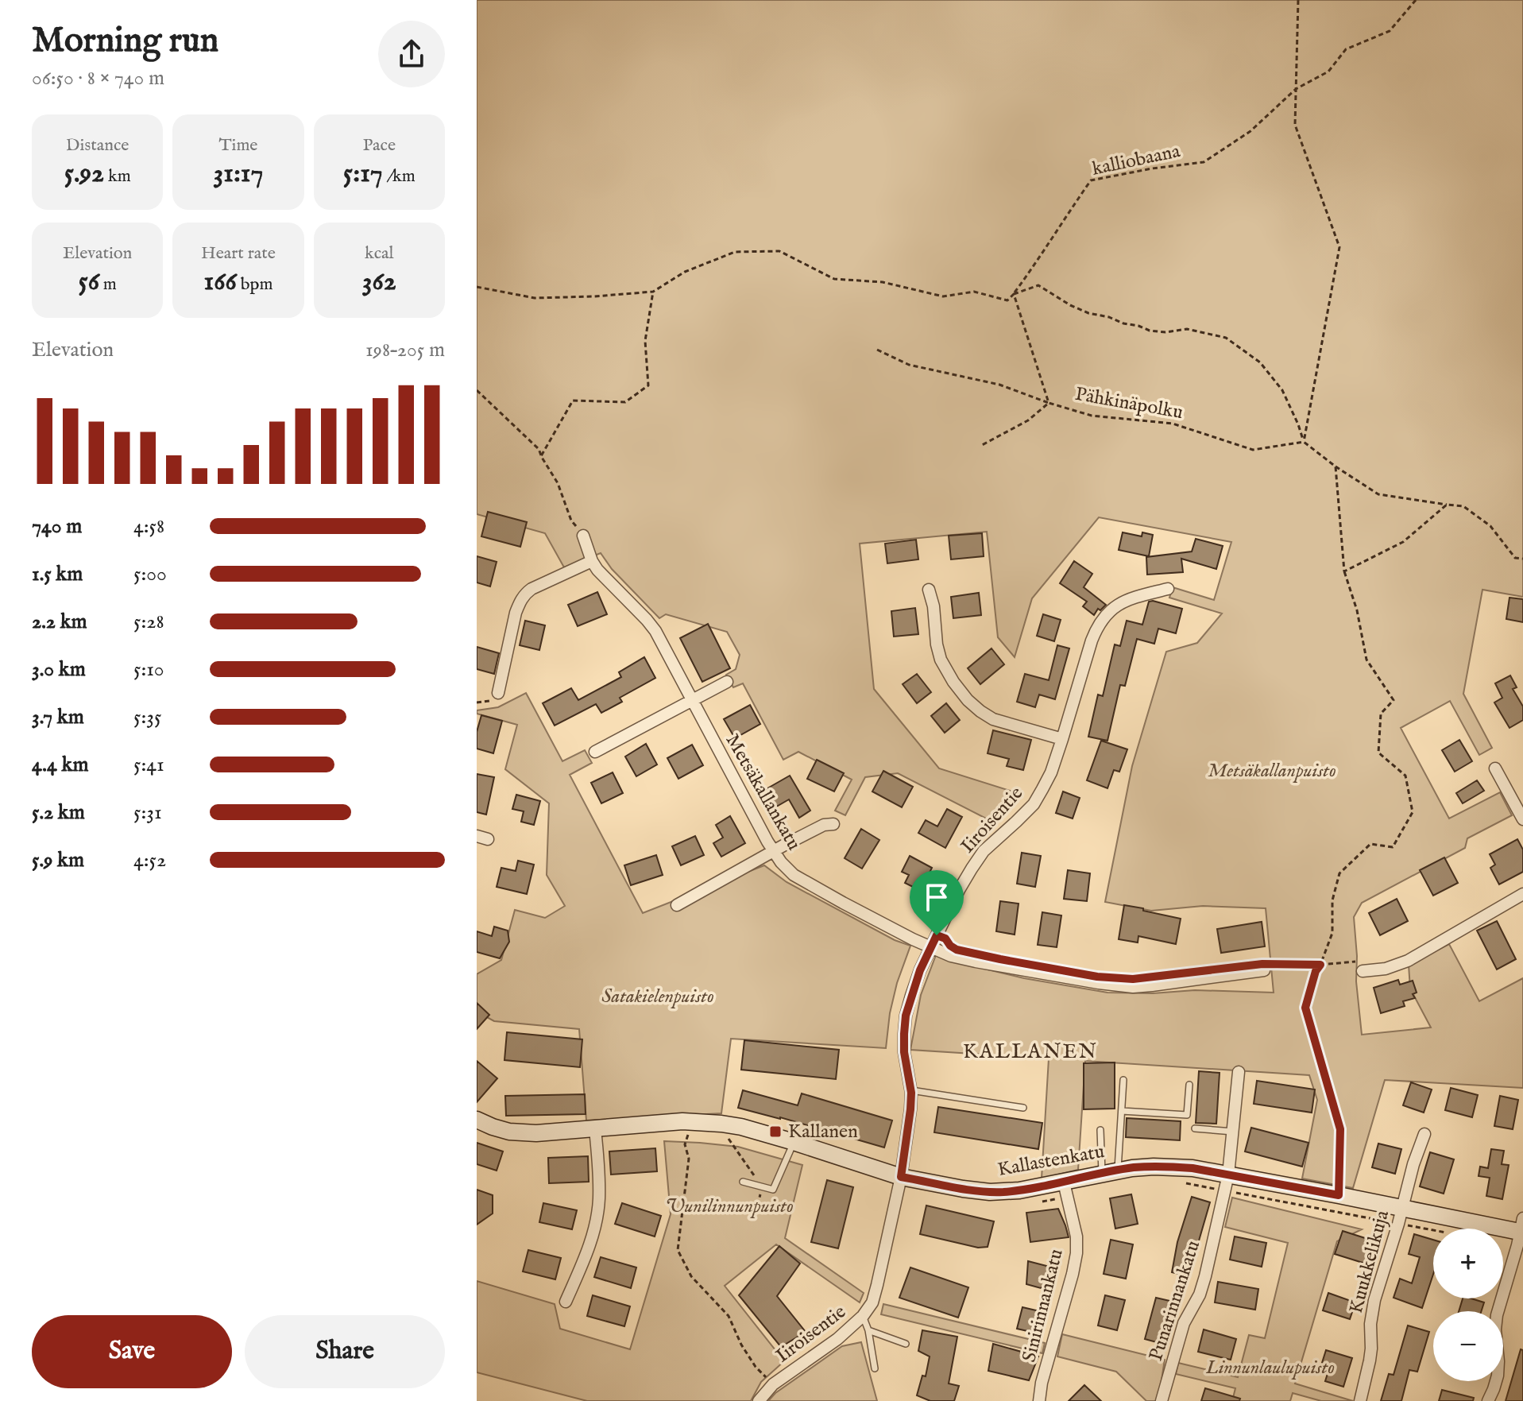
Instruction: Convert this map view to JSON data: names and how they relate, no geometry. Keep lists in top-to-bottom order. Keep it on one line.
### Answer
{"streets":{"street":["Metsäkallankatu","Iiroisentie","Kallastenkatu","Kuukkelikuja","Punarinnankatu","Sinirinnankatu"],"path":["kalliobaana","Pähkinäpolku"]},"crossings":[["kalliobaana","Pähkinäpolku"],["Metsäkallankatu","Iiroisentie"],["Iiroisentie","Kallastenkatu"],["Kallastenkatu","Kuukkelikuja"],["Kallastenkatu","Punarinnankatu"],["Kallastenkatu","Sinirinnankatu"]],"districts":["KALLANEN"],"parks":["Metsäkallanpuisto","Satakielenpuisto","Uunilinnunpuisto","Linnunlaulupuisto"],"places":{"transit":["Kallanen"]},"page":{"heading":["Morning run","06:50 · 8 × 740 m"],"stats":[["Distance","5.92 km"],["Time","31:17"],["Pace","5:17 /km"],["Elevation","56 m"],["Heart rate","166 bpm"],["kcal","362"]],"chart":["Elevation","198–205 m"],"list":[{"name":"740 m","note":"4:58"},{"name":"1.5 km","note":"5:00"},{"name":"2.2 km","note":"5:28"},{"name":"3.0 km","note":"5:10"},{"name":"3.7 km","note":"5:35"},{"name":"4.4 km","note":"5:41"},{"name":"5.2 km","note":"5:31"},{"name":"5.9 km","note":"4:52"}],"map_buttons":["+","−"],"buttons":["Save","Share"]}}
